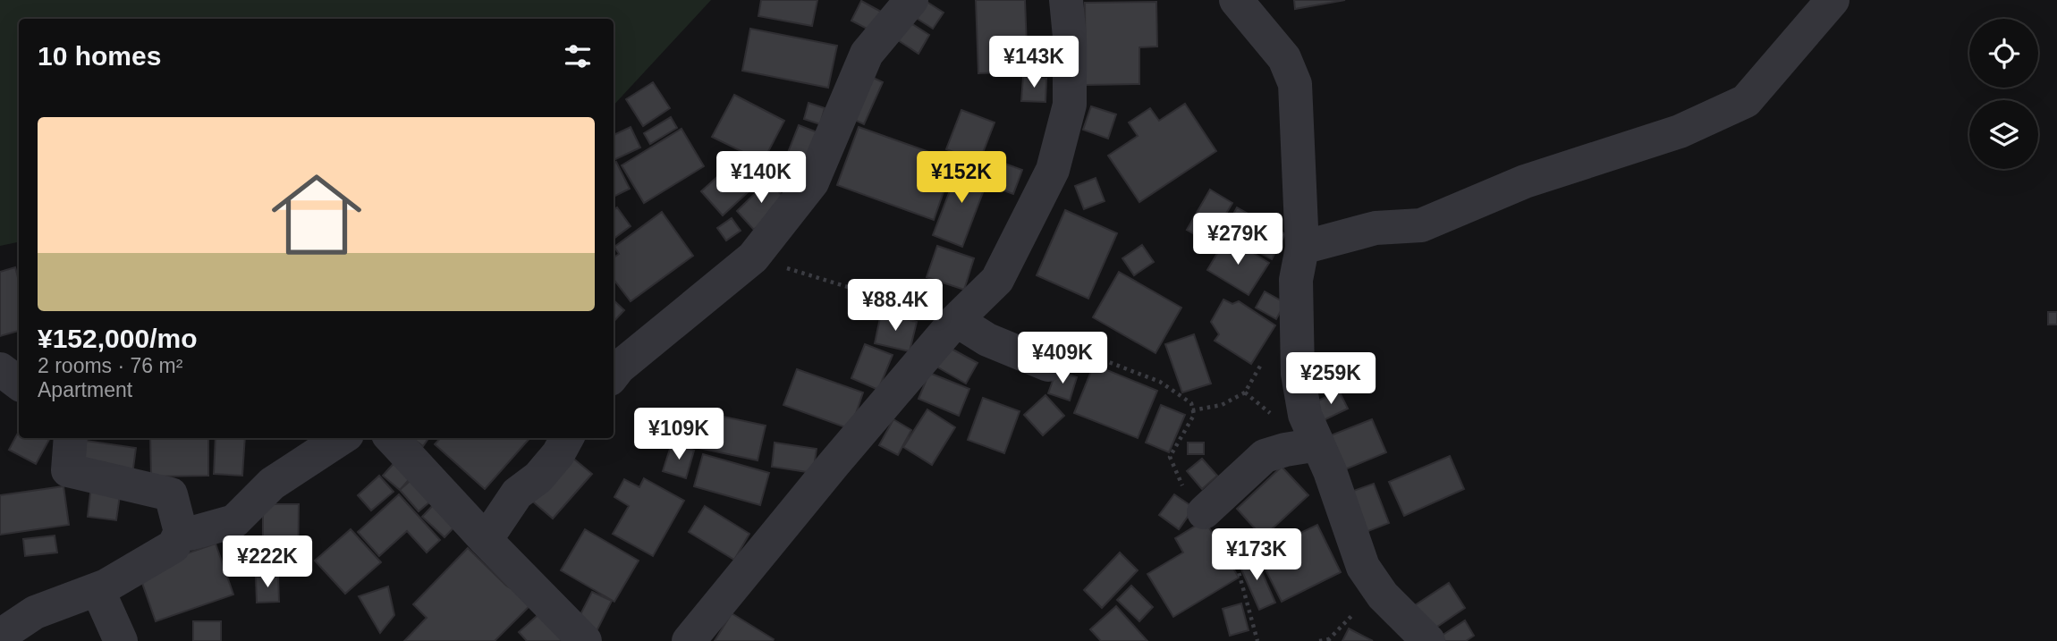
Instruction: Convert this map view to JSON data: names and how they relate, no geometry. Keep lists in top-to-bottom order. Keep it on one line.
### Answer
{"page":{"heading":"10 homes","price":["¥143K","¥140K","¥152K","¥279K","¥88.4K","¥409K","¥259K","¥109K","¥173K","¥222K"],"list":[{"name":"¥152,000/mo","note":"2 rooms · 76 m² · Apartment"}]}}
